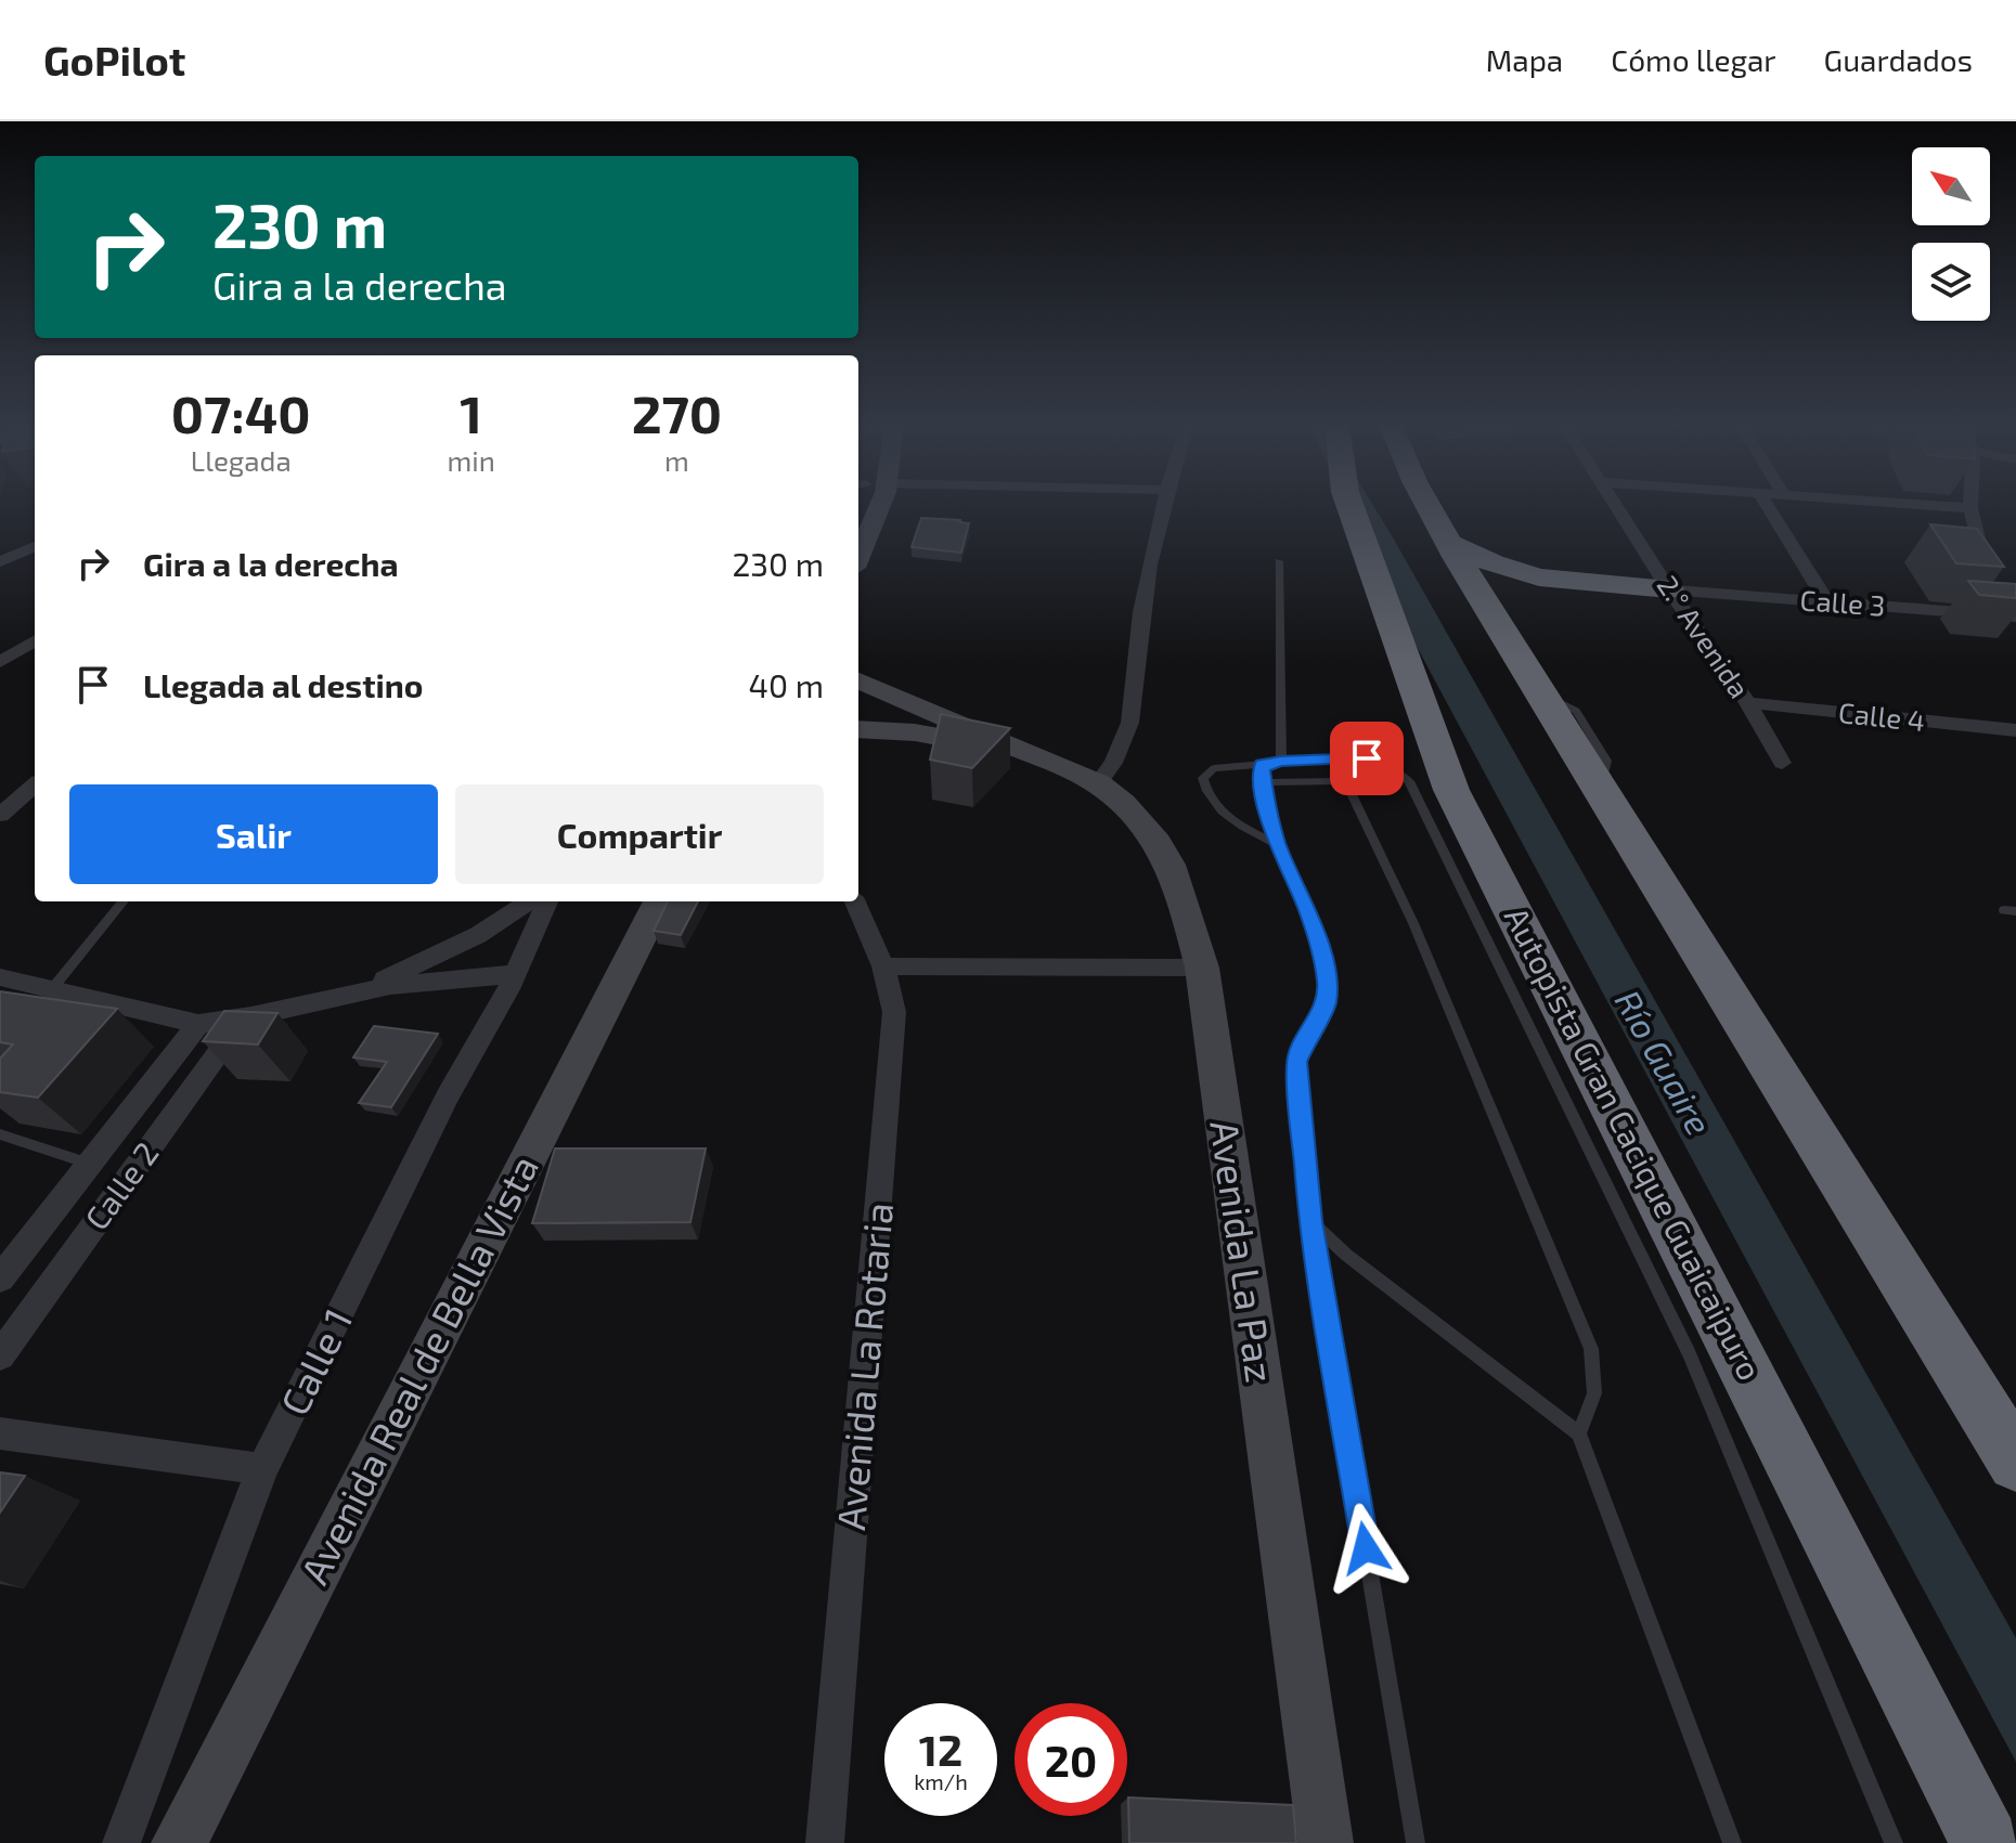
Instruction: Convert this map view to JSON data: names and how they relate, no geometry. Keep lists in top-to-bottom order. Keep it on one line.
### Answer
{"streets":{"highway":["Autopista Gran Cacique Guaicaipuro"],"main road":["Avenida La Paz","Avenida Real de Bella Vista"],"street":["Calle 3","2.° Avenida","Calle 4","Calle 2","Calle 1","Avenida La Rotaria"]},"crossings":[["Calle 3","2.° Avenida"],["2.° Avenida","Calle 4"]],"water":["Río Guaire"],"north":"top left","page":{"header":"GoPilot","nav":["Mapa","Cómo llegar","Guardados"],"turn":["230 m","Gira a la derecha"],"eta":["07:40","Llegada","1","min","270","m"],"list":[{"name":"Gira a la derecha","value":"230 m"},{"name":"Llegada al destino","value":"40 m"}],"buttons":["Salir","Compartir"],"speed":"12 km/h","limit":"20"}}
